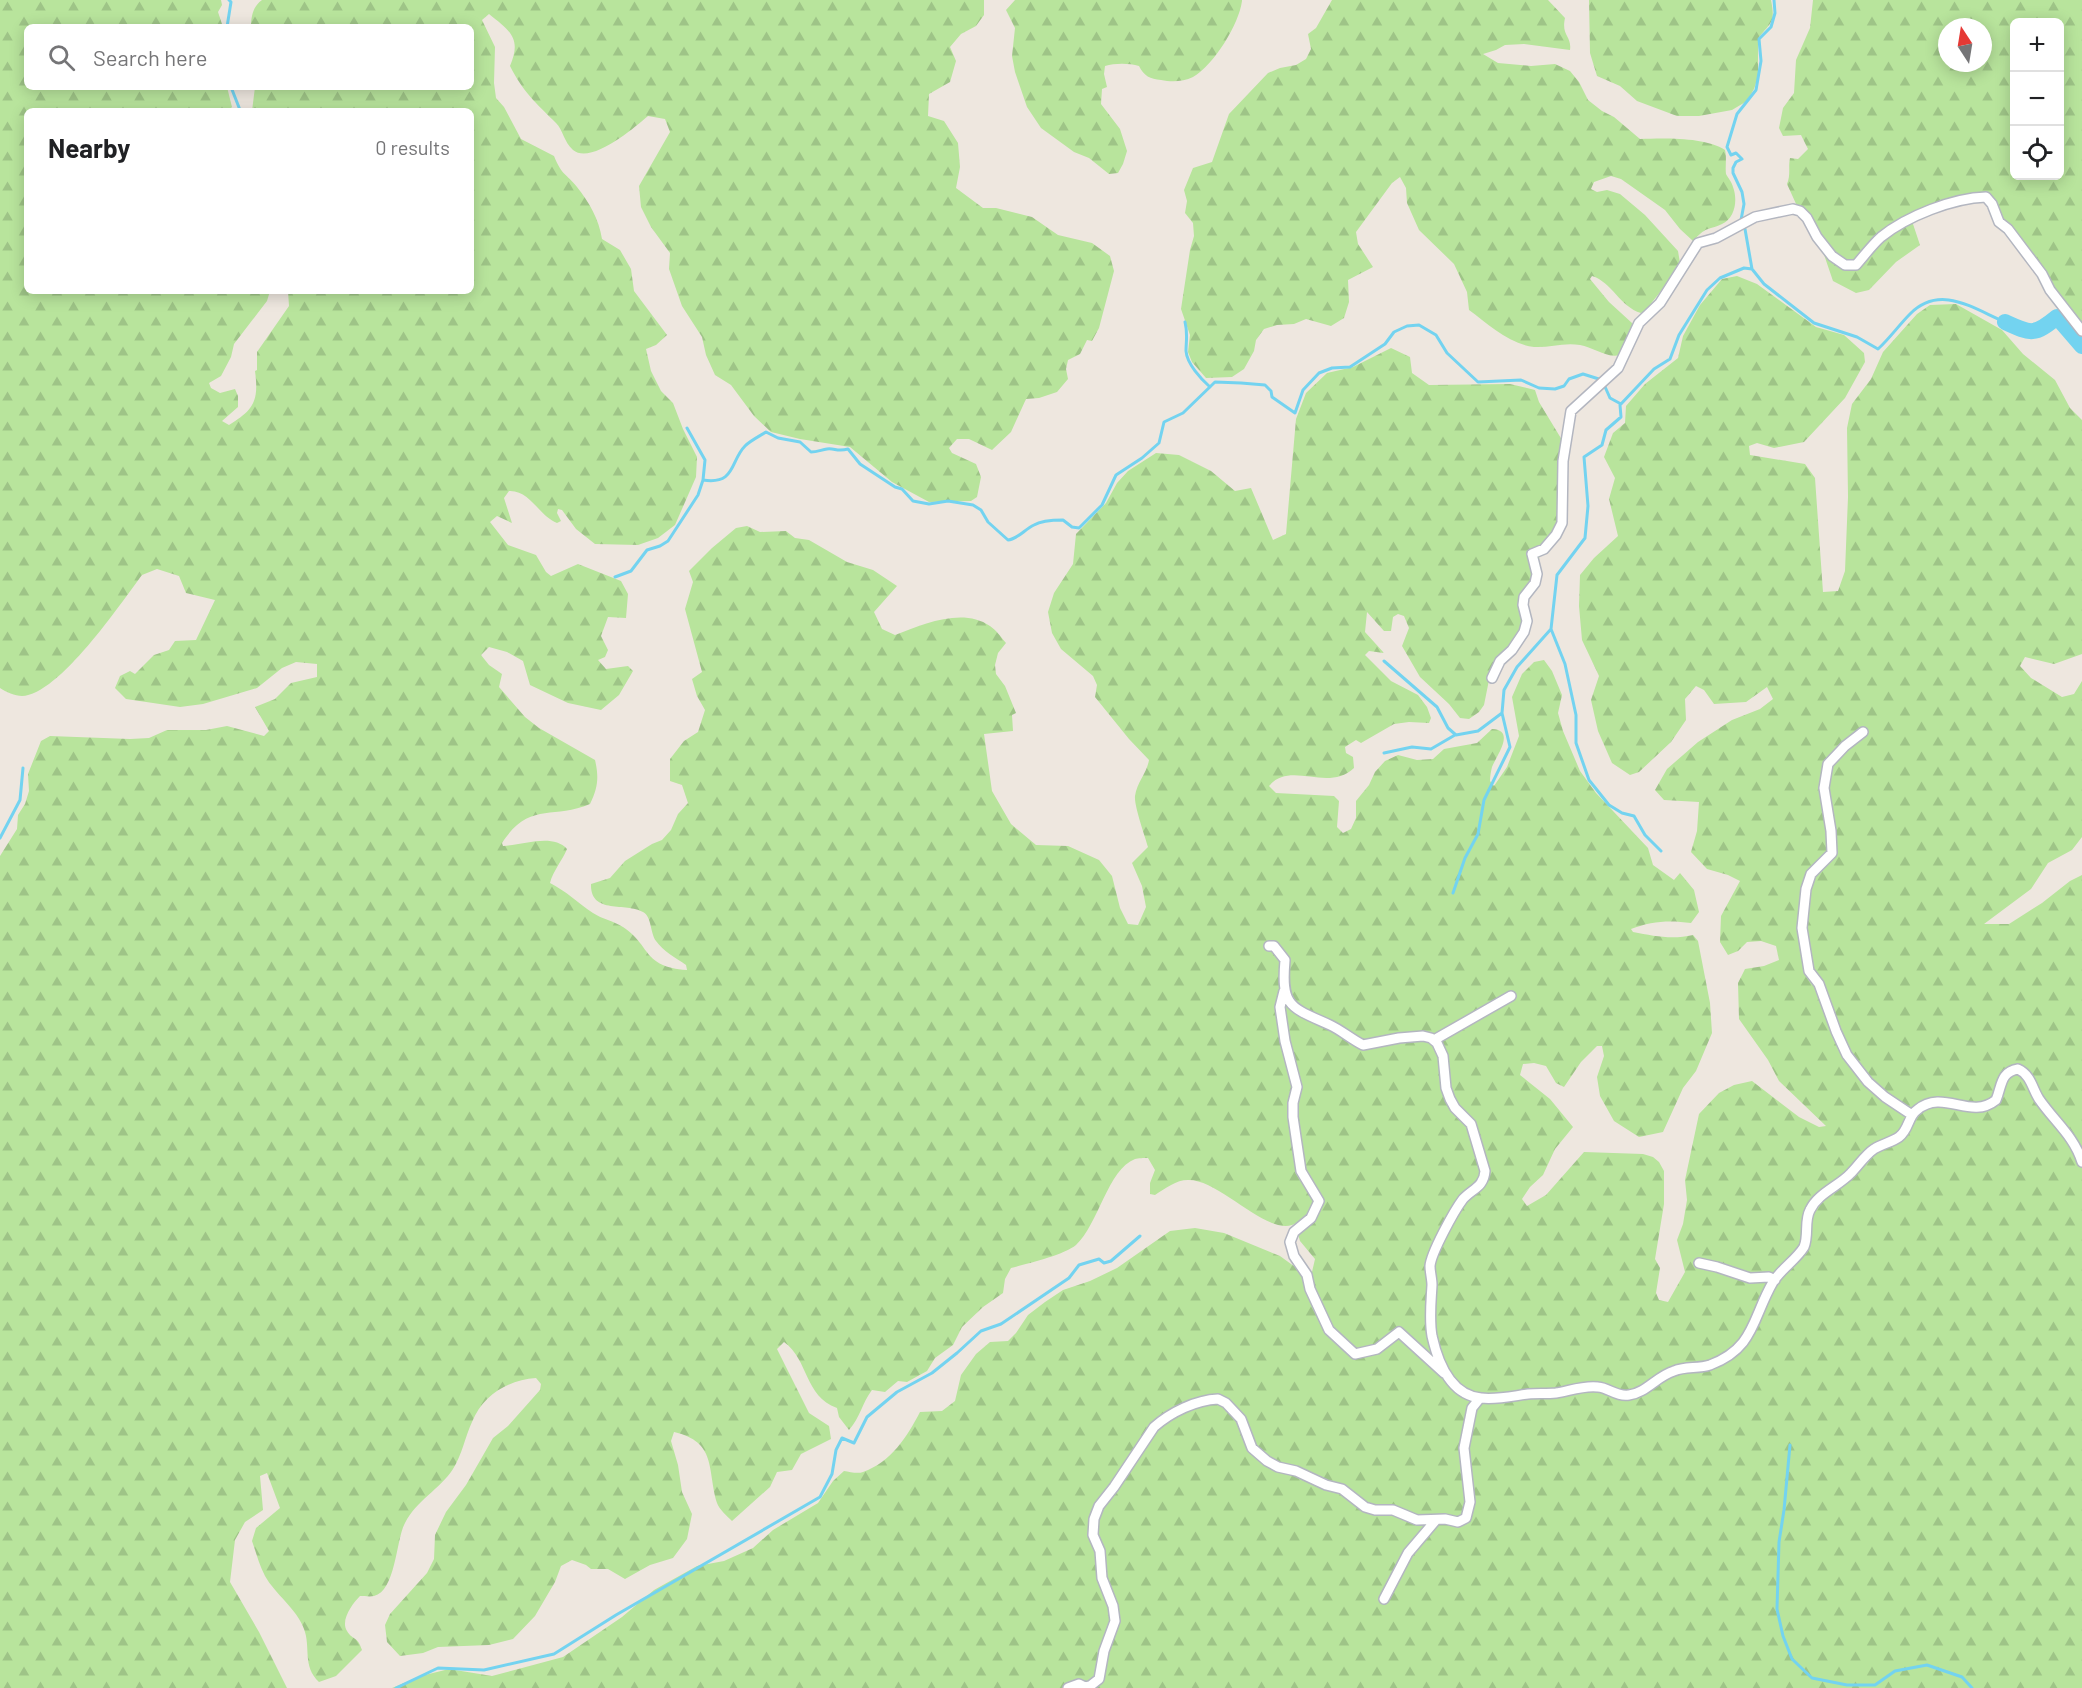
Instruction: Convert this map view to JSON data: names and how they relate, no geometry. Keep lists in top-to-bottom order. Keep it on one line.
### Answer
{"north":"top","page":{"map_buttons":["+","−"],"search":"Search here","heading":["Nearby","0 results"]}}
